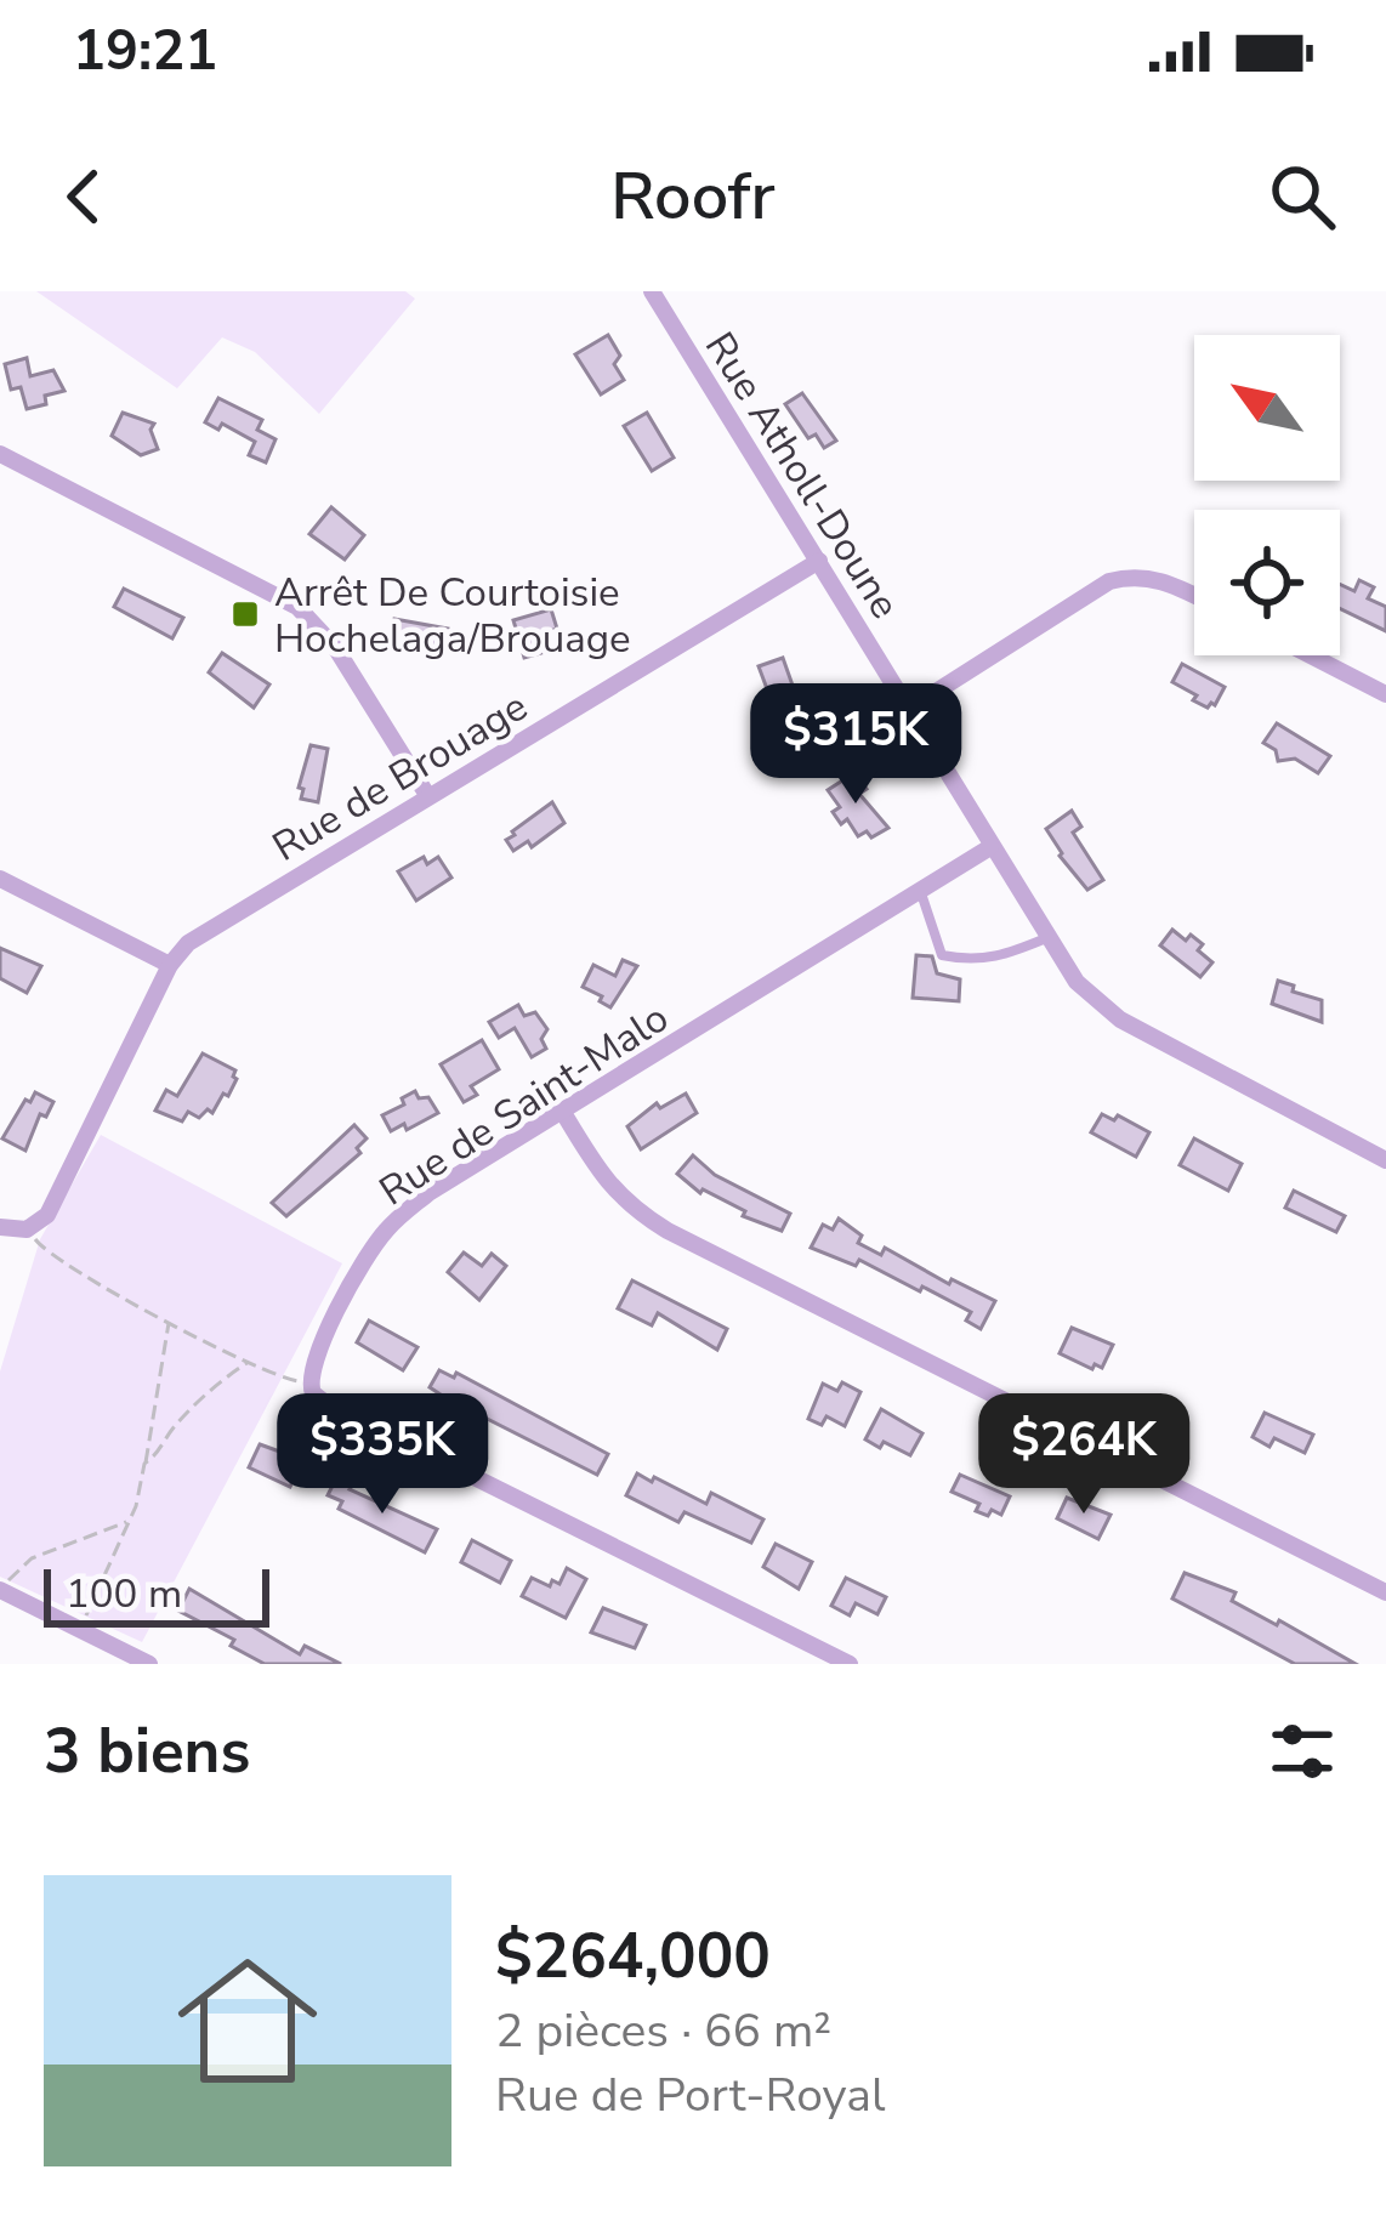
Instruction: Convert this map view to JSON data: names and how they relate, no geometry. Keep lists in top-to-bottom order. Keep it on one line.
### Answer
{"streets":{"street":["Rue Atholl-Doune","Rue de Brouage","Rue de Saint-Malo"]},"crossings":[["Rue Atholl-Doune","Rue de Brouage"],["Rue Atholl-Doune","Rue de Saint-Malo"]],"places":{"transit":["Arrêt De Courtoisie Hochelaga/Brouage"]},"scale_bar":"100 m","north":"top left","page":{"status":"19:21","header":"Roofr","price":["$315K","$335K","$264K"],"scale":"100 m","heading":"3 biens","list":[{"name":"$264,000","note":"2 pièces · 66 m² · Rue de Port-Royal"}]}}
